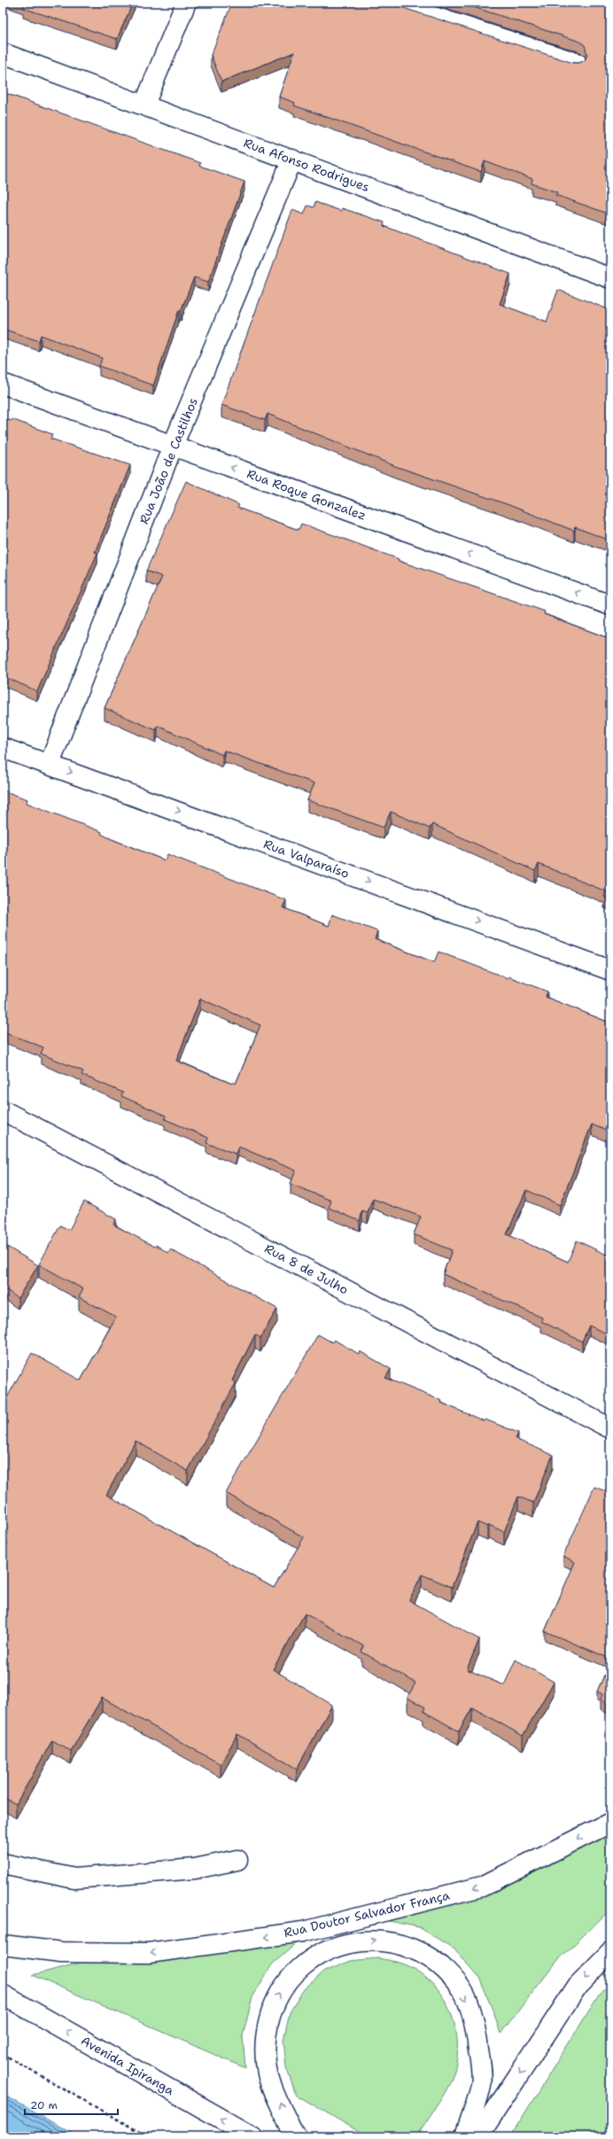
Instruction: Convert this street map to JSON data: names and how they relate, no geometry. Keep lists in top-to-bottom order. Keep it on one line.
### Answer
{"streets":{"street":["Rua Afonso Rodrigues","Rua João de Castilhos","Rua Roque Gonzalez","Rua Valparaíso","Rua 8 de Julho","Rua Doutor Salvador França","Avenida Ipiranga"]},"crossings":[["Rua Afonso Rodrigues","Rua João de Castilhos"],["Rua João de Castilhos","Rua Roque Gonzalez"],["Rua João de Castilhos","Rua Valparaíso"]],"one_way":["Rua Roque Gonzalez","Rua Valparaíso","Avenida Ipiranga"],"scale_bar":"20 m"}
